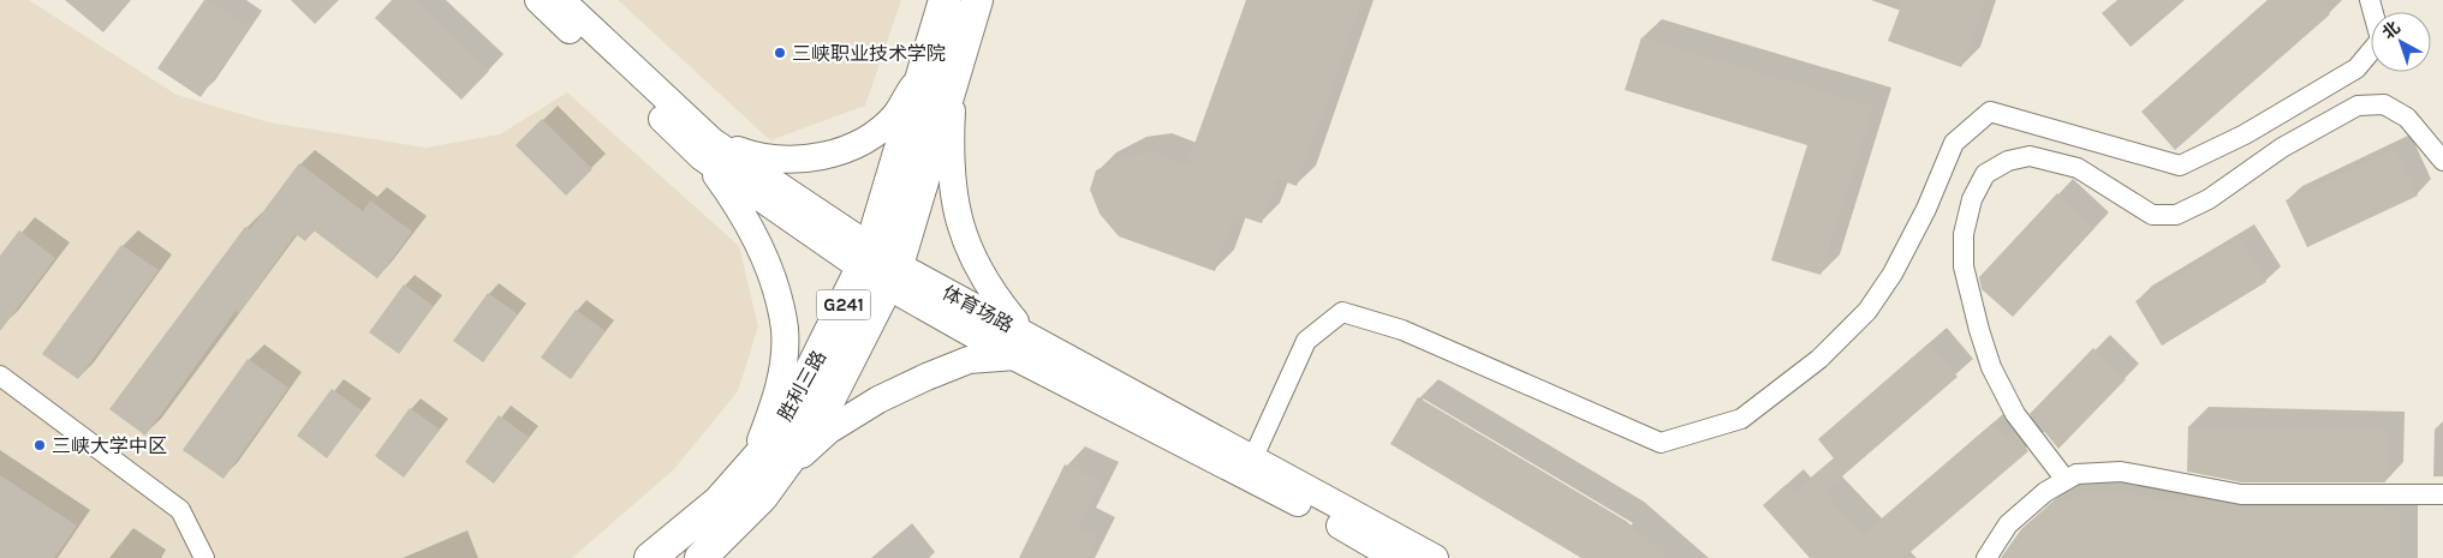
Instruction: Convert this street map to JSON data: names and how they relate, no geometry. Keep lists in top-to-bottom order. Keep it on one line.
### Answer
{"streets":{"main road":["G241","体育场路","胜利三路"]},"crossings":[["体育场路","胜利三路"]],"places":["三峡职业技术学院","三峡大学中区"],"north":"top left"}
